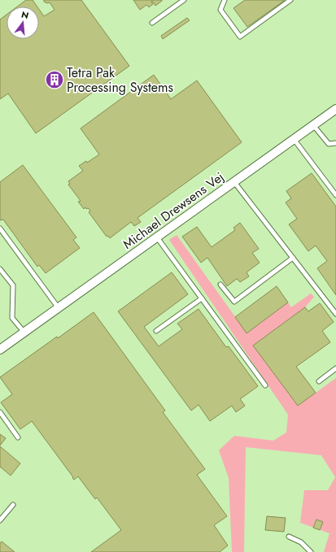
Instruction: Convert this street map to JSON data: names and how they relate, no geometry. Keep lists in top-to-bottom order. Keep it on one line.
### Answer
{"streets":{"street":["Michael Drewsens Vej"]},"places":{"building":["Tetra Pak Processing Systems"]},"north":"top"}
